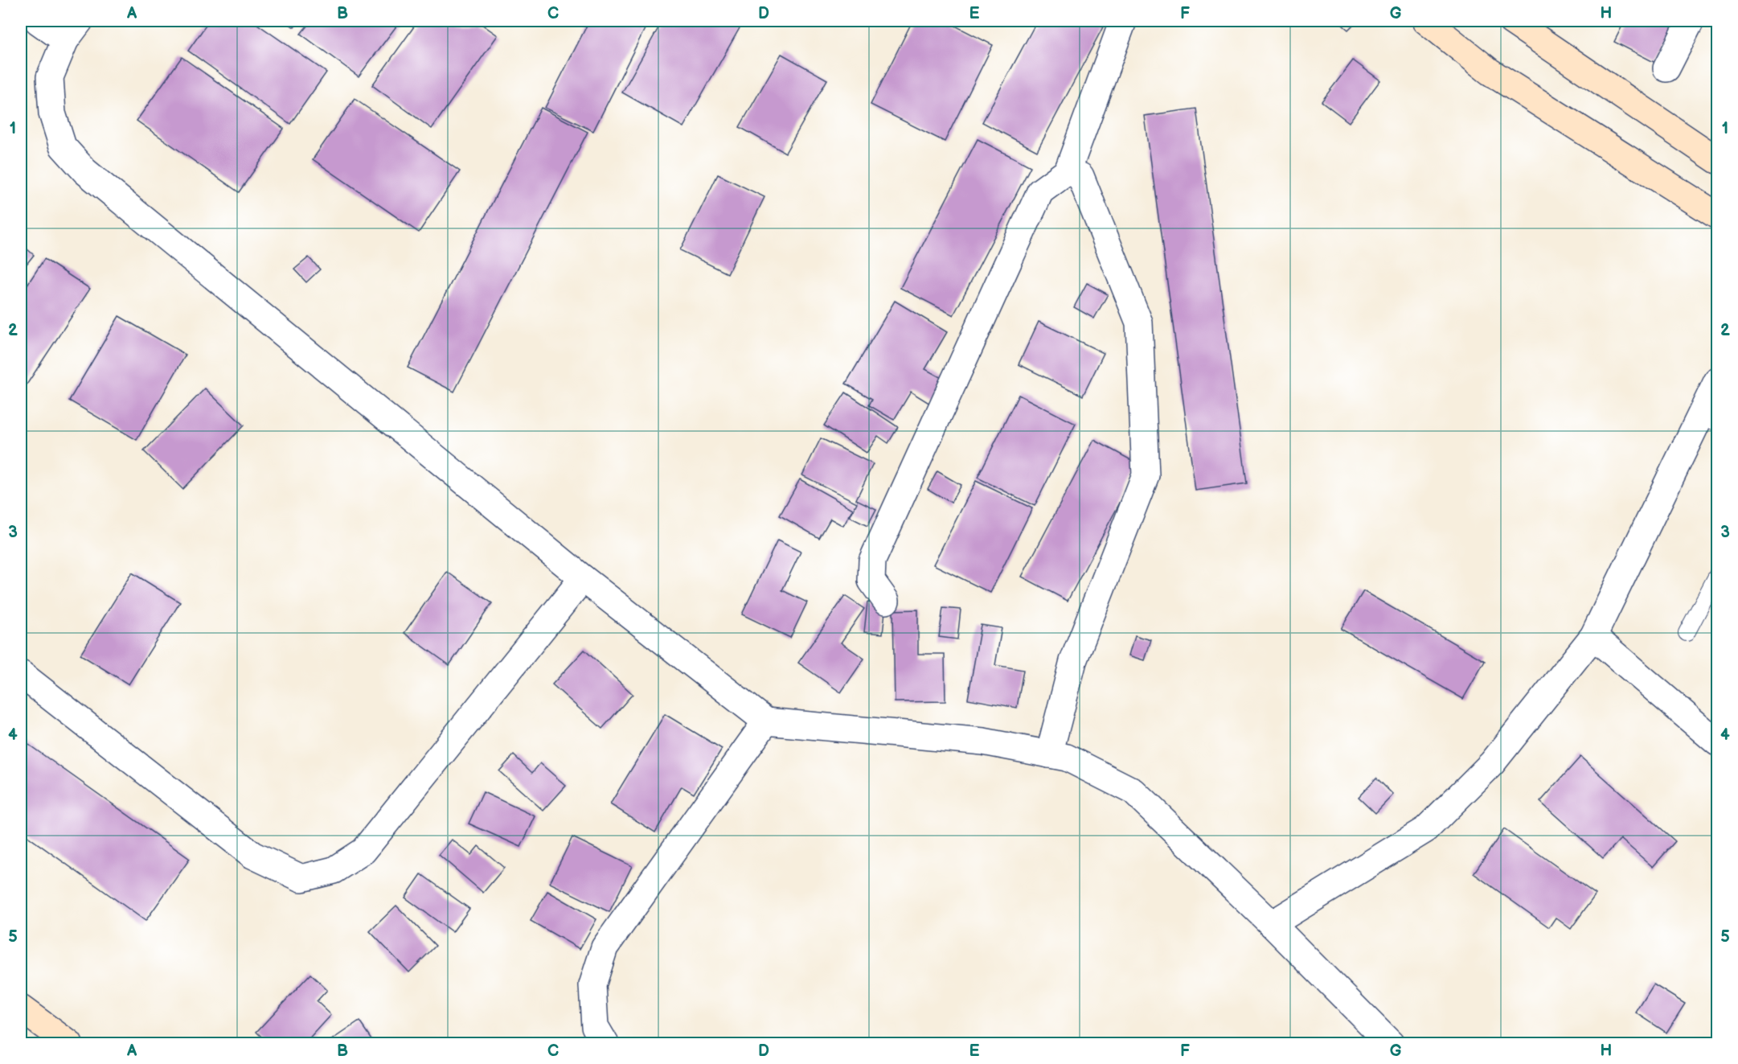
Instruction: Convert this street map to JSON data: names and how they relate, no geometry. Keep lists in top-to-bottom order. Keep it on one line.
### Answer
{"grid":{"columns":["A","B","C","D","E","F","G","H"],"rows":["1","2","3","4","5"]}}
